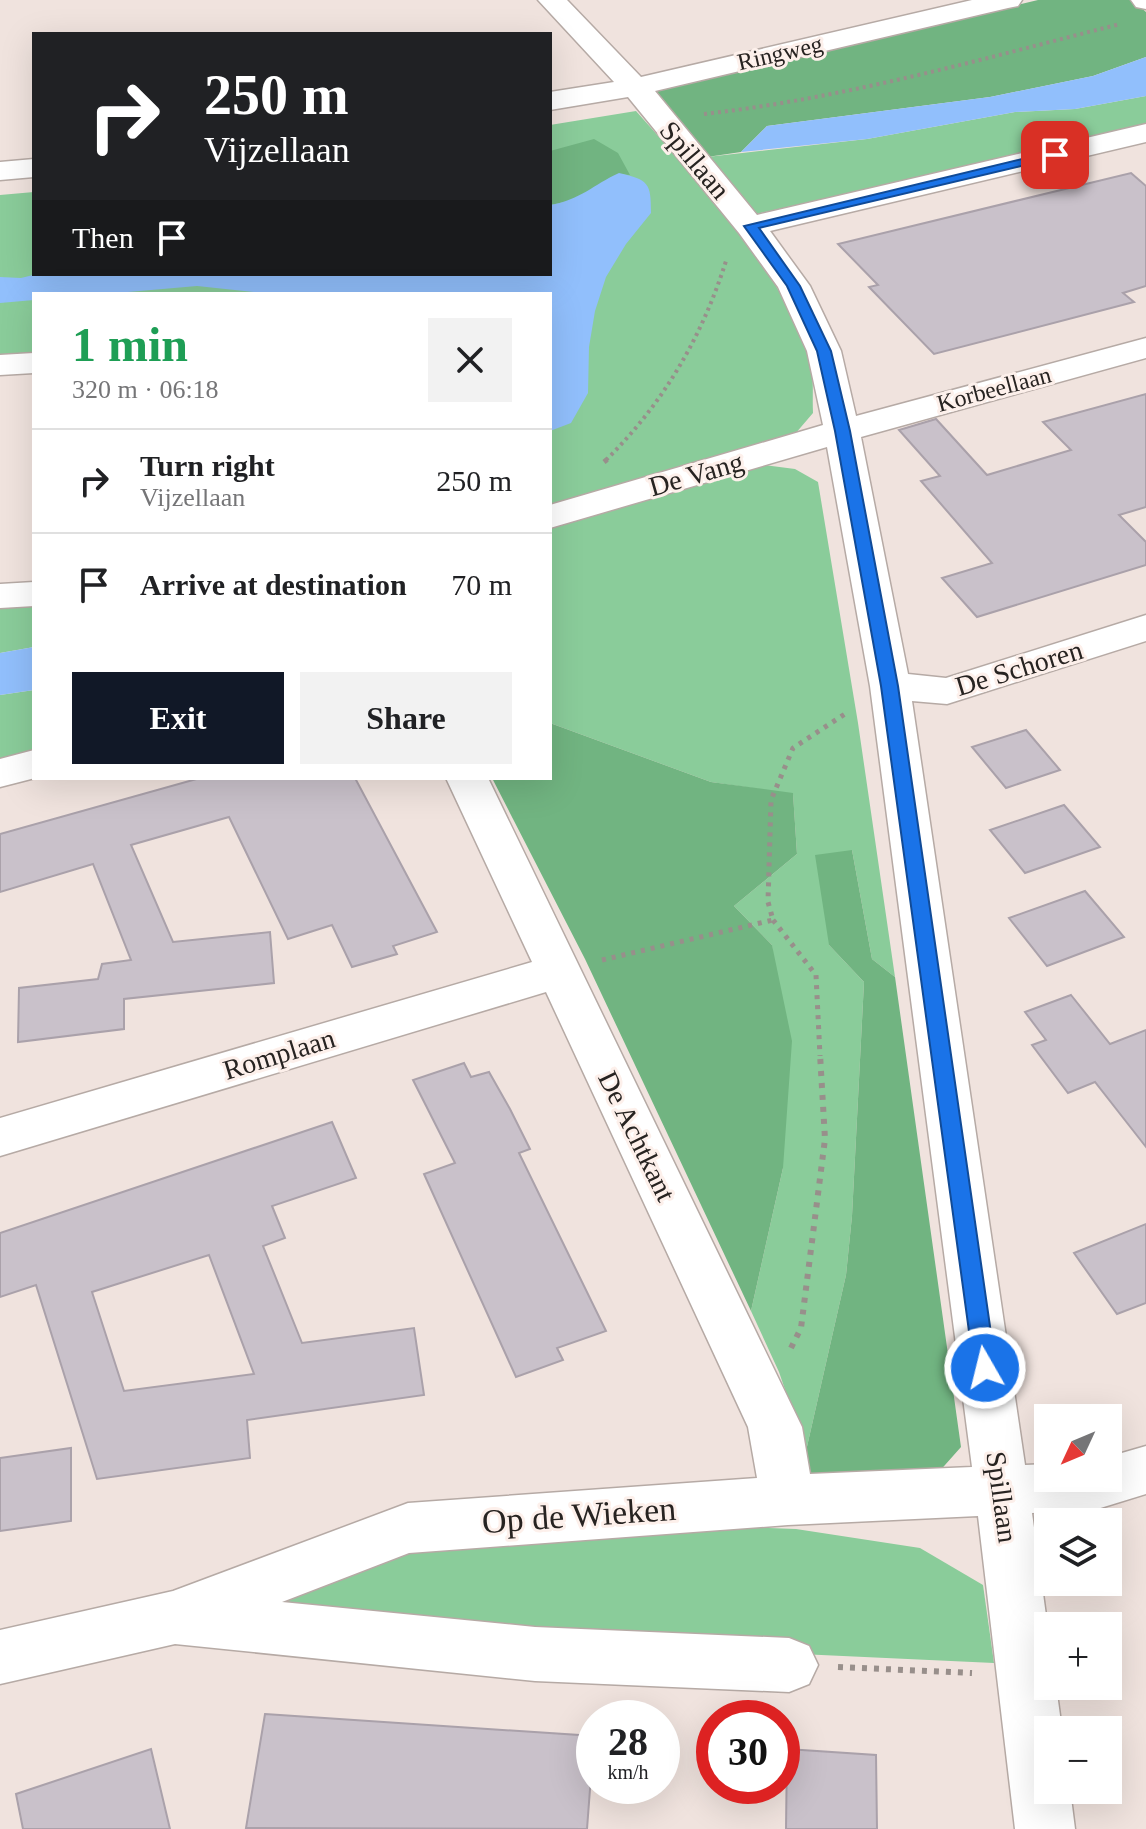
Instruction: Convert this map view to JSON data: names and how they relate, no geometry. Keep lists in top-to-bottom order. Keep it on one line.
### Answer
{"streets":{"street":["Ringweg","Spillaan","Korbeellaan","De Vang","De Schoren","Romplaan","De Achtkant","Op de Wieken"]},"crossings":[["Ringweg","Spillaan"],["Spillaan","Korbeellaan"],["Spillaan","De Vang"],["Spillaan","De Schoren"],["Spillaan","Op de Wieken"],["Korbeellaan","De Vang"],["Romplaan","De Achtkant"],["De Achtkant","Op de Wieken"]],"north":"bottom left","page":{"turn":["250 m","Vijzellaan"],"then":"Then","heading":["1 min","320 m · 06:18"],"list":[{"name":"Turn right","note":"Vijzellaan","value":"250 m"},{"name":"Arrive at destination","value":"70 m"}],"buttons":["Exit","Share"],"map_buttons":["+","−"],"speed":"28 km/h","limit":"30"}}
